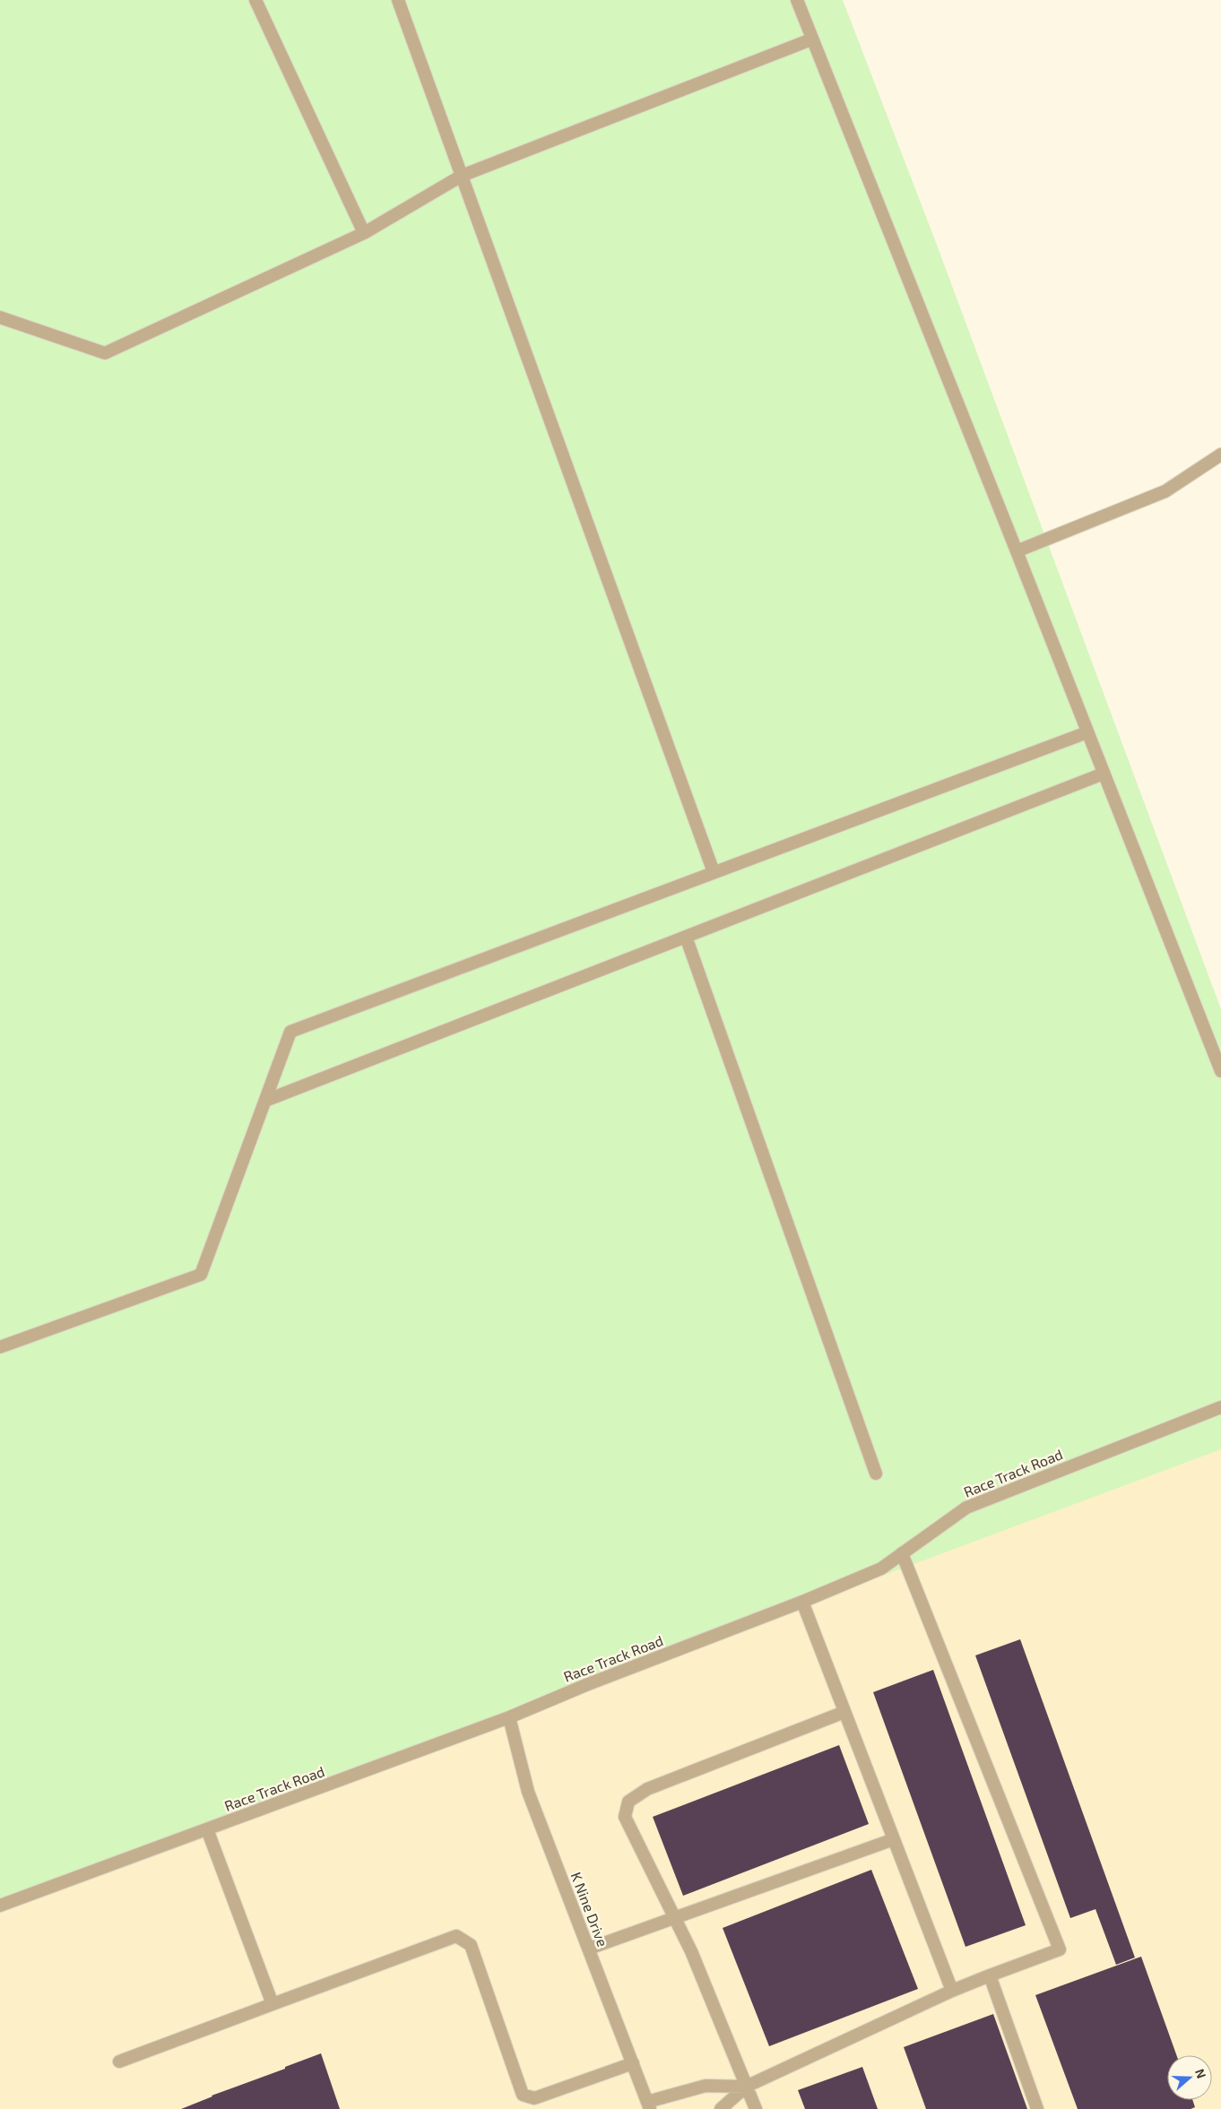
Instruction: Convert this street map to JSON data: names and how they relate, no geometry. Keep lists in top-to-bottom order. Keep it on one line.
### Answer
{"streets":{"street":["Race Track Road","K Nine Drive"]},"crossings":[["Race Track Road","K Nine Drive"]],"north":"right"}
